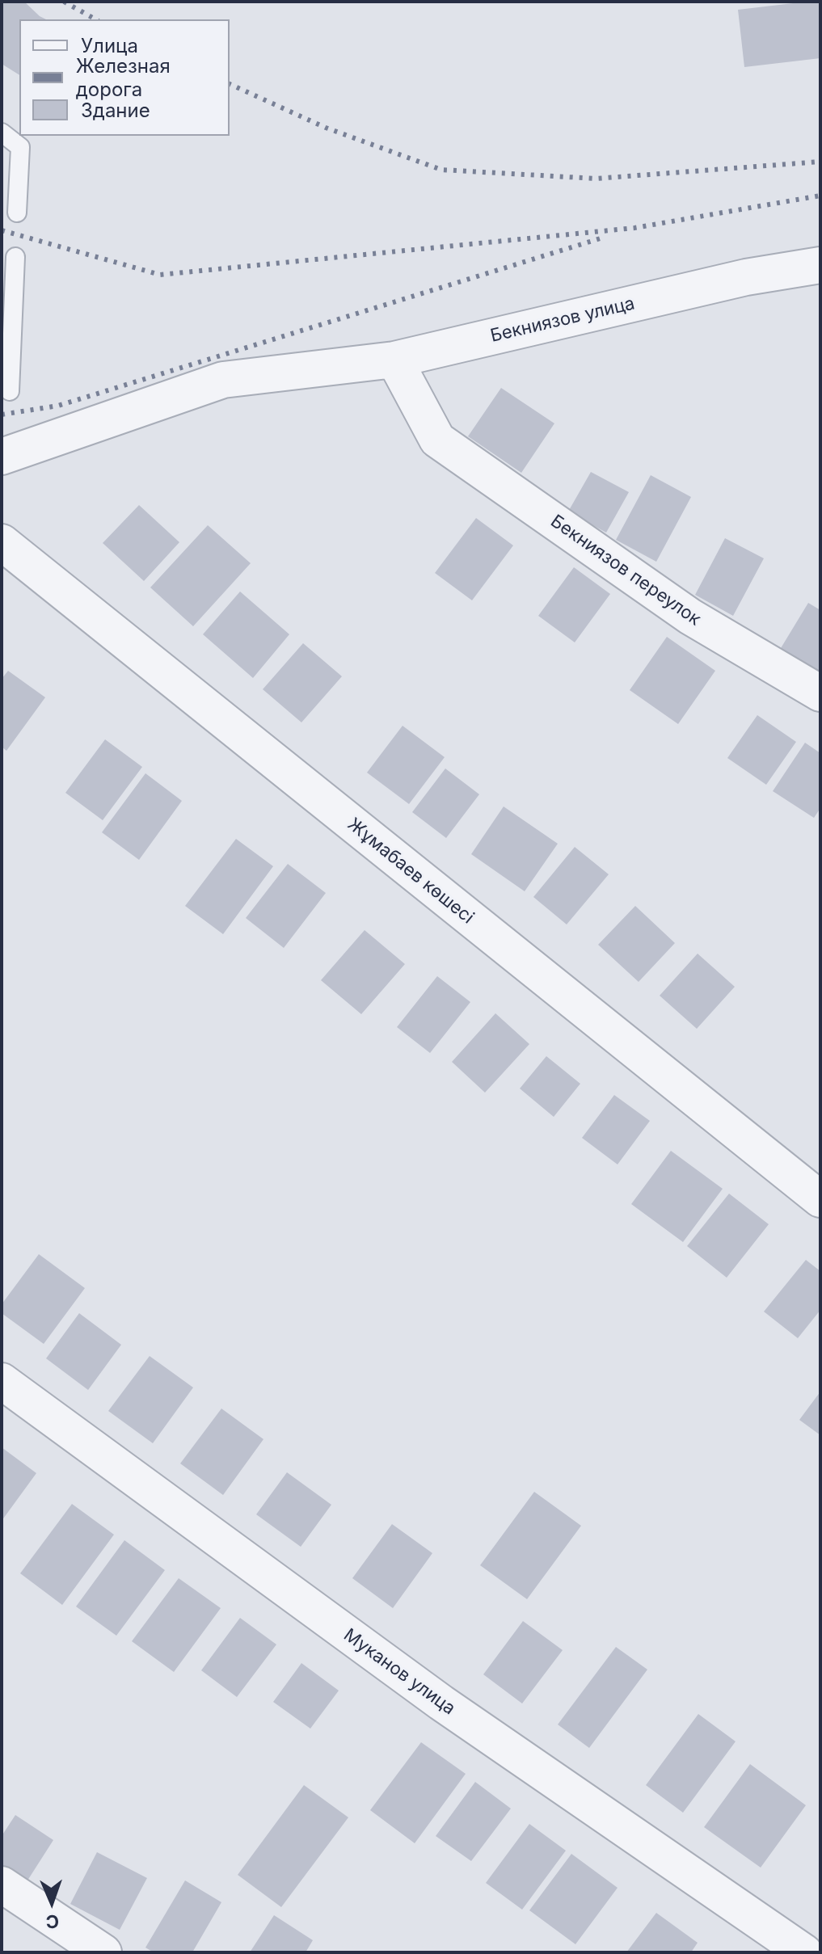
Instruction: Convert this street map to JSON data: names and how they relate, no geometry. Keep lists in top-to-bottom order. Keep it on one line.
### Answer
{"streets":{"street":["Бекниязов улица","Бекниязов переулок","Жұмабаев көшесі","Муканов улица"]},"crossings":[["Бекниязов улица","Бекниязов переулок"]],"legend":["Улица","Железная дорога","Здание"],"north":"bottom"}
